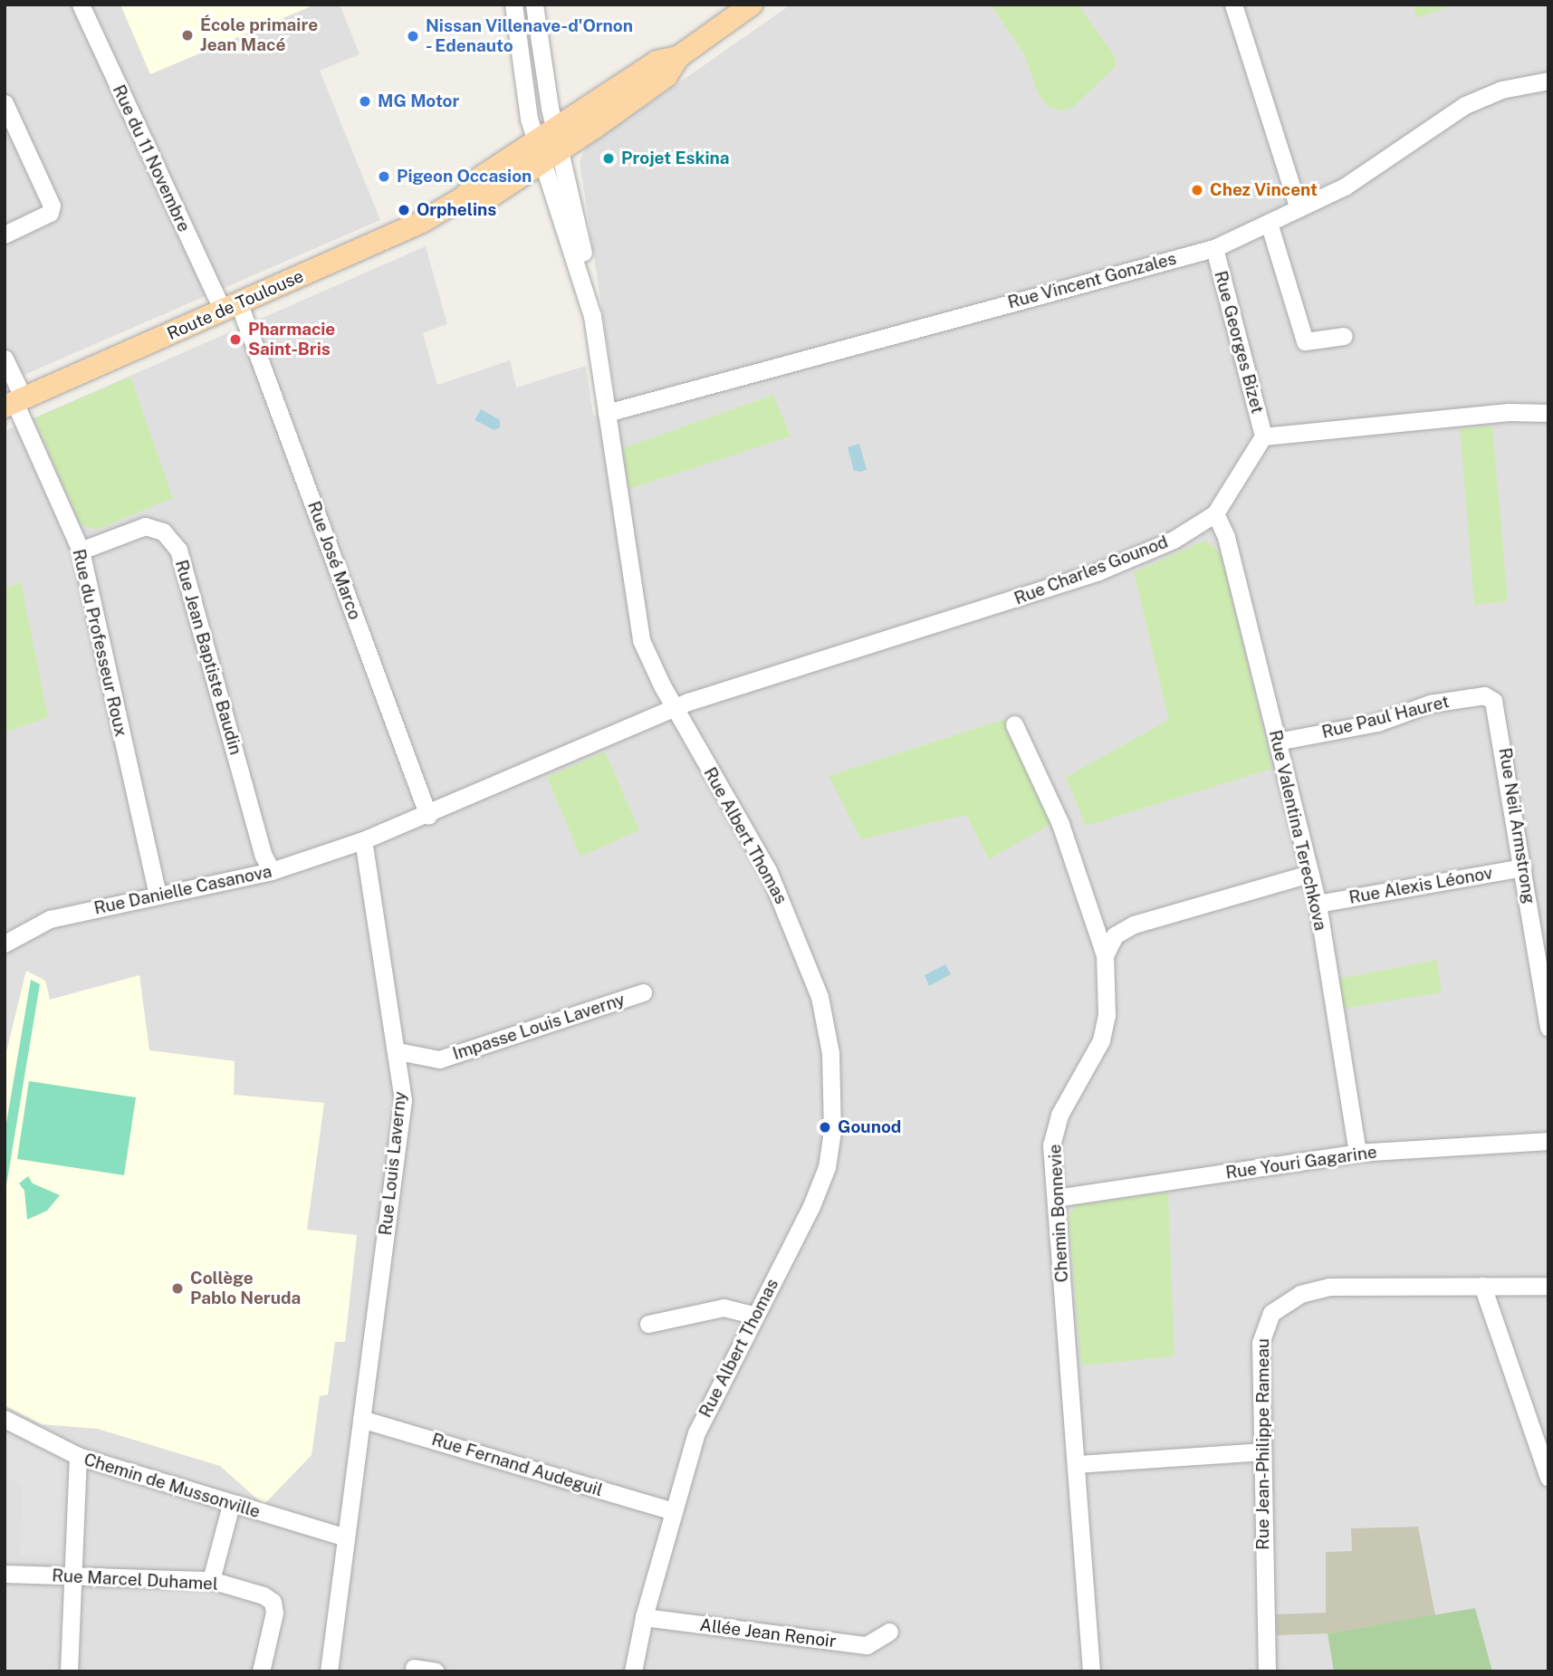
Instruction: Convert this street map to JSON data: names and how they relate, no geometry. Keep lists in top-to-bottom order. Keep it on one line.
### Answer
{"streets":{"main road":["Route de Toulouse"],"street":["Rue du 11 Novembre","Rue Vincent Gonzales","Rue Georges Bizet","Rue José Marco","Rue Charles Gounod","Rue du Professeur Roux","Rue Jean Baptiste Baudin","Rue Paul Hauret","Rue Neil Armstrong","Rue Valentina Terechkova","Rue Albert Thomas","Rue Alexis Léonov","Rue Danielle Casanova","Impasse Louis Laverny","Rue Youri Gagarine","Rue Louis Laverny","Chemin Bonnevie","Rue Jean-Philippe Rameau","Rue Fernand Audeguil","Chemin de Mussonville","Rue Marcel Duhamel","Allée Jean Renoir"]},"crossings":[["Rue du 11 Novembre","Route de Toulouse"],["Rue du 11 Novembre","Rue José Marco"],["Rue Vincent Gonzales","Rue Georges Bizet"],["Rue Vincent Gonzales","Rue Albert Thomas"],["Route de Toulouse","Rue José Marco"],["Route de Toulouse","Rue du Professeur Roux"],["Route de Toulouse","Rue Albert Thomas"],["Rue Georges Bizet","Rue Charles Gounod"],["Rue Charles Gounod","Rue Valentina Terechkova"],["Rue Charles Gounod","Rue Albert Thomas"],["Rue du Professeur Roux","Rue Jean Baptiste Baudin"],["Rue du Professeur Roux","Rue Danielle Casanova"],["Rue Jean Baptiste Baudin","Rue Danielle Casanova"],["Rue Paul Hauret","Rue Neil Armstrong"],["Rue Paul Hauret","Rue Valentina Terechkova"],["Rue Neil Armstrong","Rue Alexis Léonov"],["Rue Valentina Terechkova","Rue Alexis Léonov"],["Rue Valentina Terechkova","Rue Youri Gagarine"],["Rue Albert Thomas","Rue Fernand Audeguil"],["Rue Albert Thomas","Allée Jean Renoir"],["Rue Danielle Casanova","Rue Louis Laverny"],["Impasse Louis Laverny","Rue Louis Laverny"],["Rue Youri Gagarine","Chemin Bonnevie"],["Rue Louis Laverny","Rue Fernand Audeguil"],["Rue Louis Laverny","Chemin de Mussonville"]],"places":["École primaire Jean Macé","Nissan Villenave-d'Ornon - Edenauto","MG Motor","Projet Eskina","Pigeon Occasion","Chez Vincent","Orphelins","Pharmacie Saint-Bris","Gounod","Collège Pablo Neruda"]}
